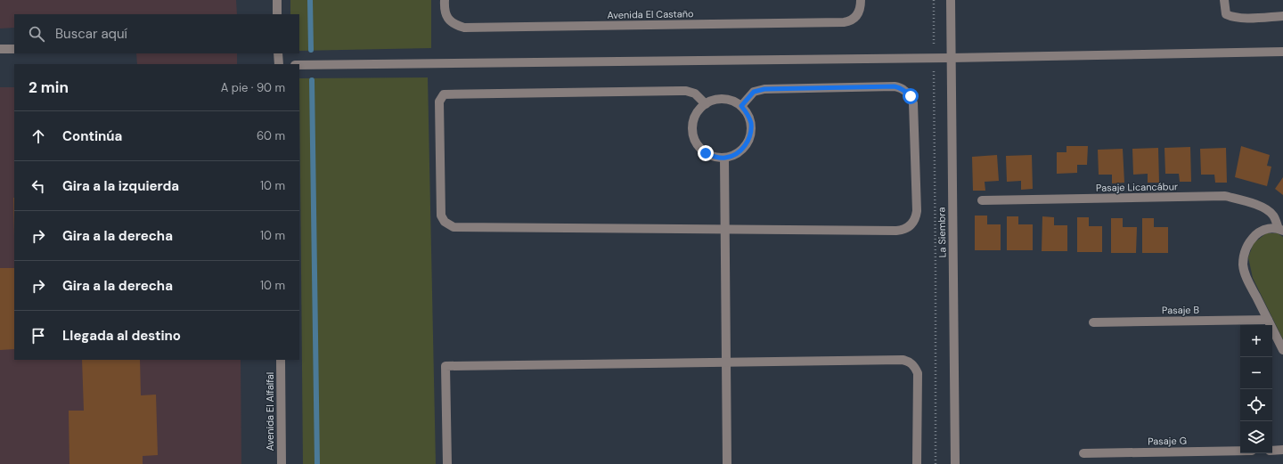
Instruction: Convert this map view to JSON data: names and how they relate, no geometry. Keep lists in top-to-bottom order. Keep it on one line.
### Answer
{"streets":{"street":["Avenida El Castaño","Pasaje Licancábur","La Siembra","Pasaje B","Avenida El Alfalfal","Pasaje G"]},"page":{"search":"Buscar aquí","heading":["2 min","A pie · 90 m"],"list":[["Continúa","60 m"],["Gira a la izquierda","10 m"],["Gira a la derecha","10 m"],["Gira a la derecha","10 m"],"Llegada al destino"],"map_buttons":["+","−"]}}
